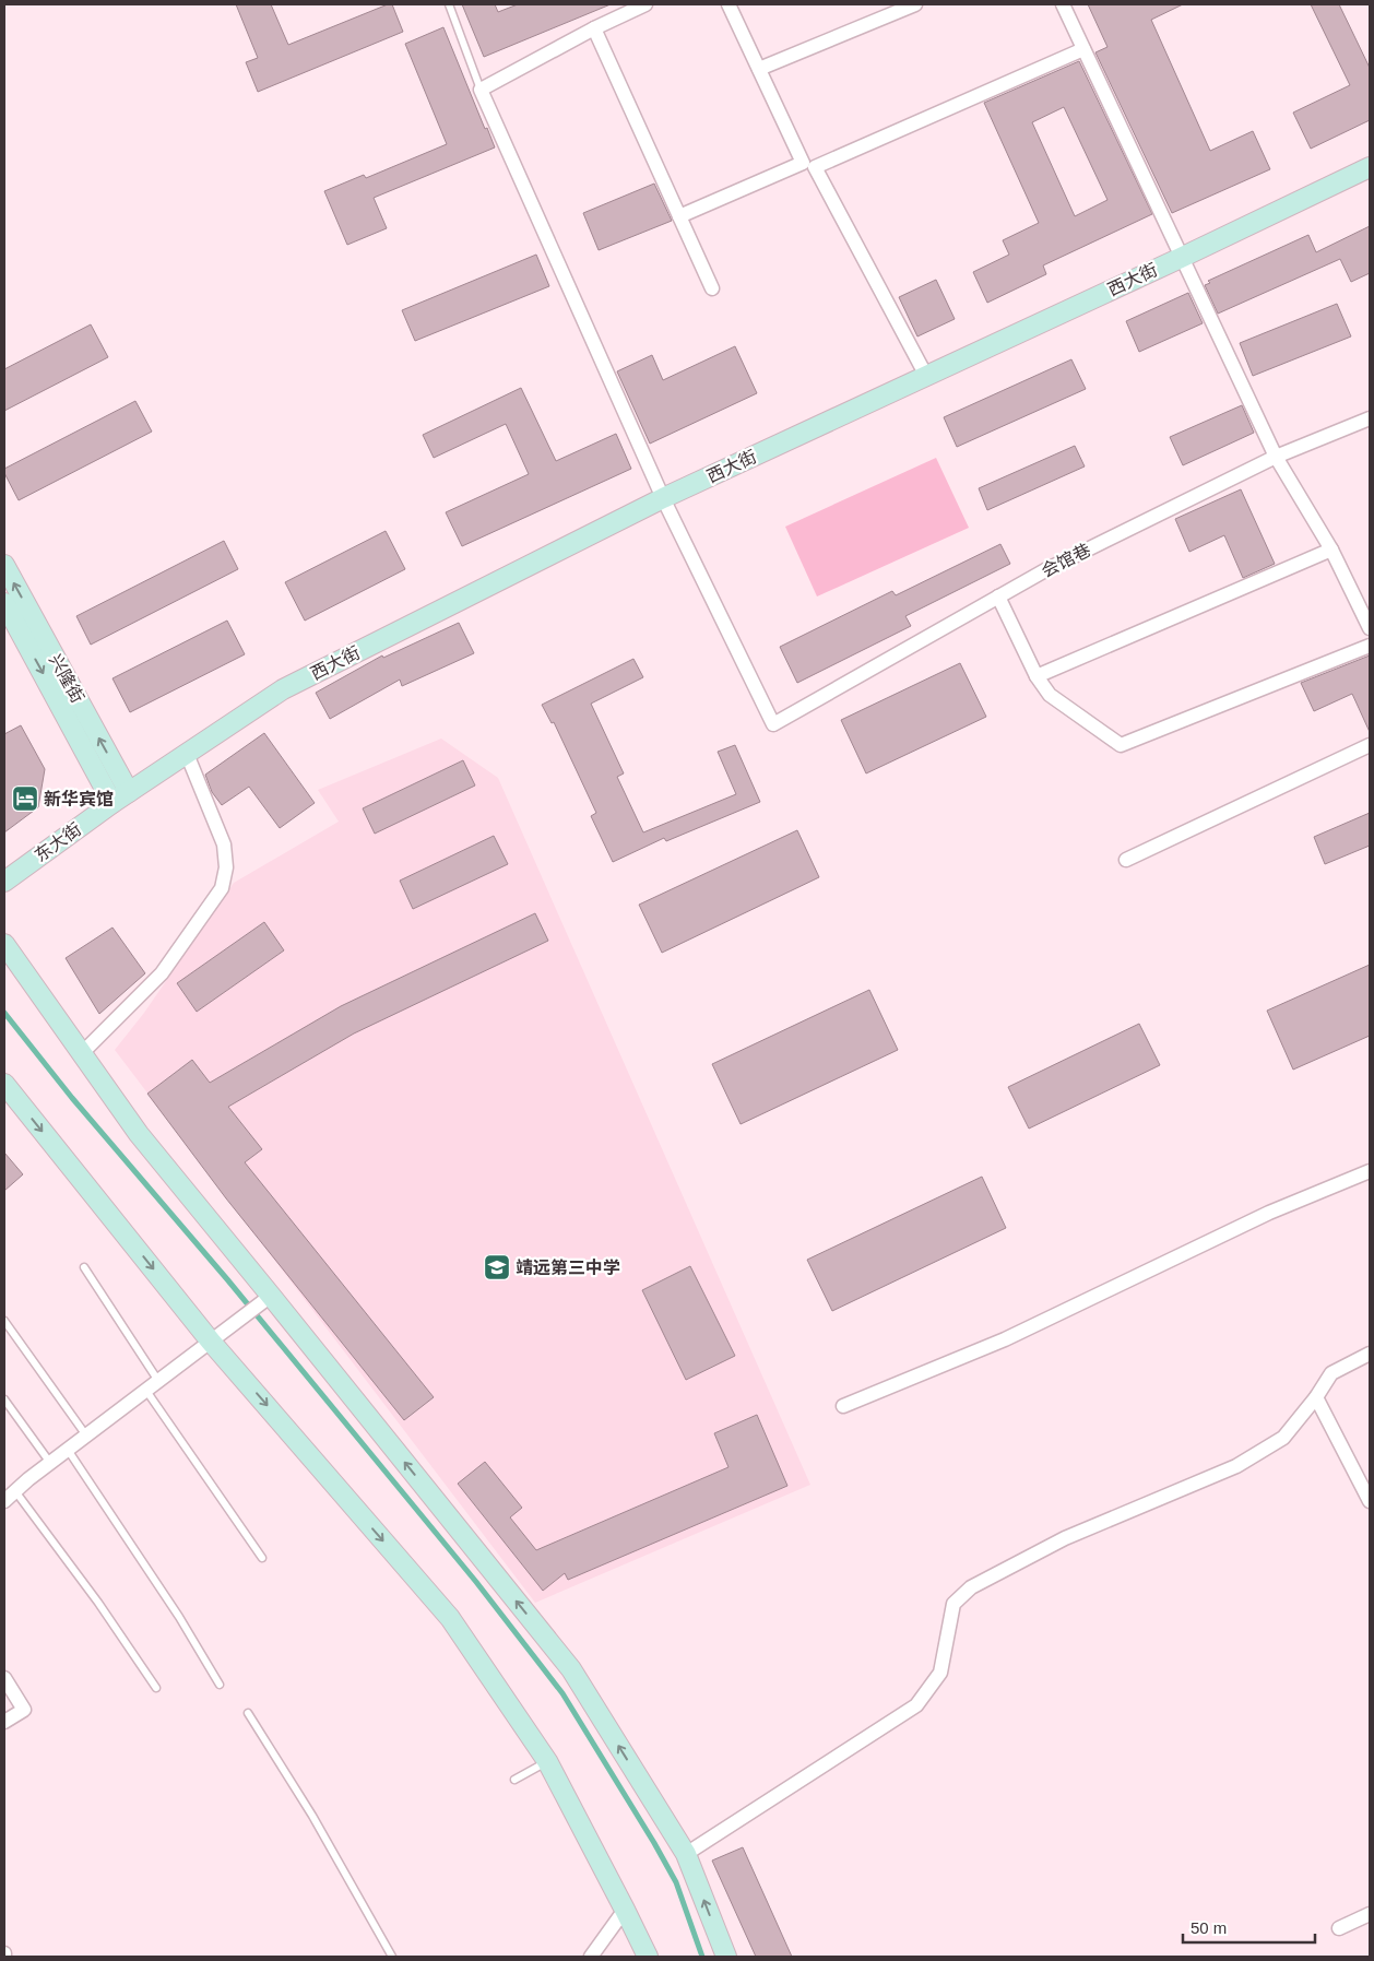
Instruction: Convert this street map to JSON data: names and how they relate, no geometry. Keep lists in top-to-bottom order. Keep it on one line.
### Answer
{"streets":{"main road":["西大街","兴隆街","东大街"],"street":["会馆巷"]},"crossings":[["西大街","会馆巷"],["西大街","兴隆街"],["西大街","东大街"],["兴隆街","东大街"]],"places":{"hotel":["新华宾馆"],"school or university":["靖远第三中学"]},"scale_bar":"50 m"}
